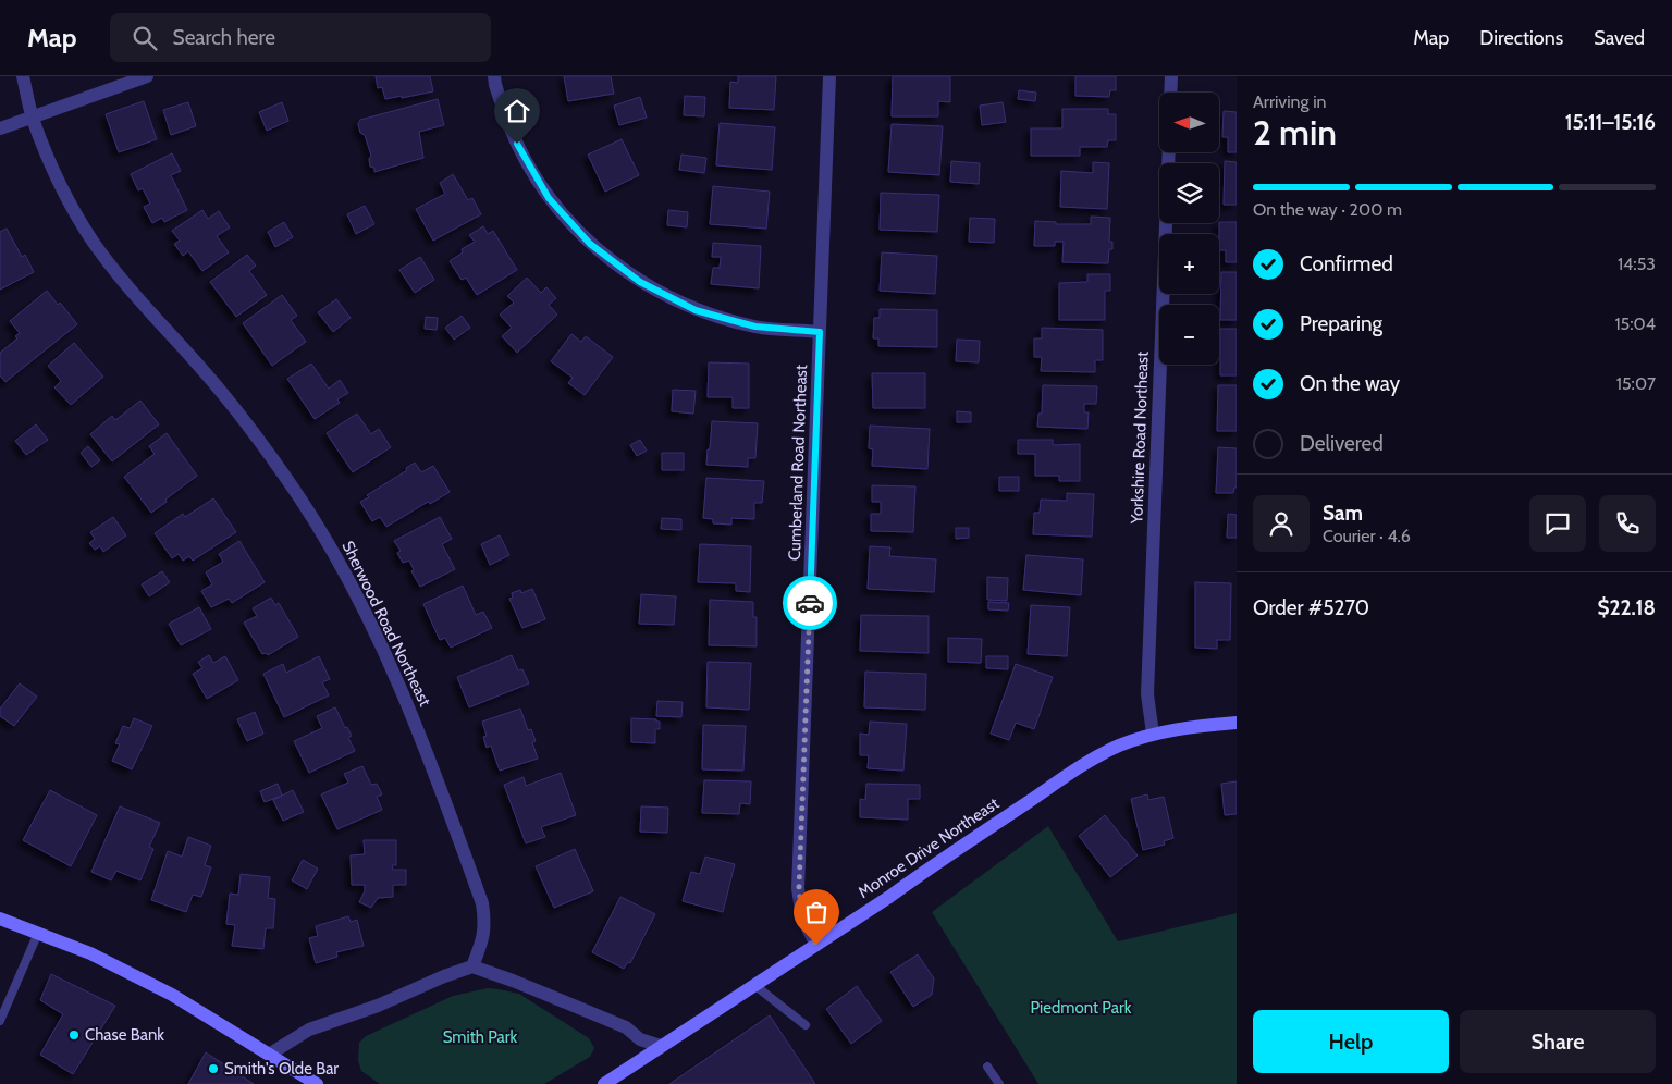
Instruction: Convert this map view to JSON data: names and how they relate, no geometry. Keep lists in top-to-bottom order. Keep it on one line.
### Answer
{"streets":{"main road":["Monroe Drive Northeast"],"street":["Yorkshire Road Northeast","Cumberland Road Northeast","Sherwood Road Northeast"]},"crossings":[["Yorkshire Road Northeast","Monroe Drive Northeast"],["Cumberland Road Northeast","Monroe Drive Northeast"]],"parks":["Piedmont Park","Smith Park"],"places":["Chase Bank","Smith's Olde Bar"],"north":"left","page":{"header":"Map","search":"Search here","nav":["Map","Directions","Saved"],"heading":["2 min","Arriving in","15:11–15:16"],"panel":["Sam","Courier · 4.6","Order #5270","$22.18"],"map_buttons":["+","−"],"bar":"On the way · 200 m","list":[["Confirmed","14:53"],["Preparing","15:04"],["On the way","15:07"],"Delivered"],"buttons":["Help","Share"]}}
